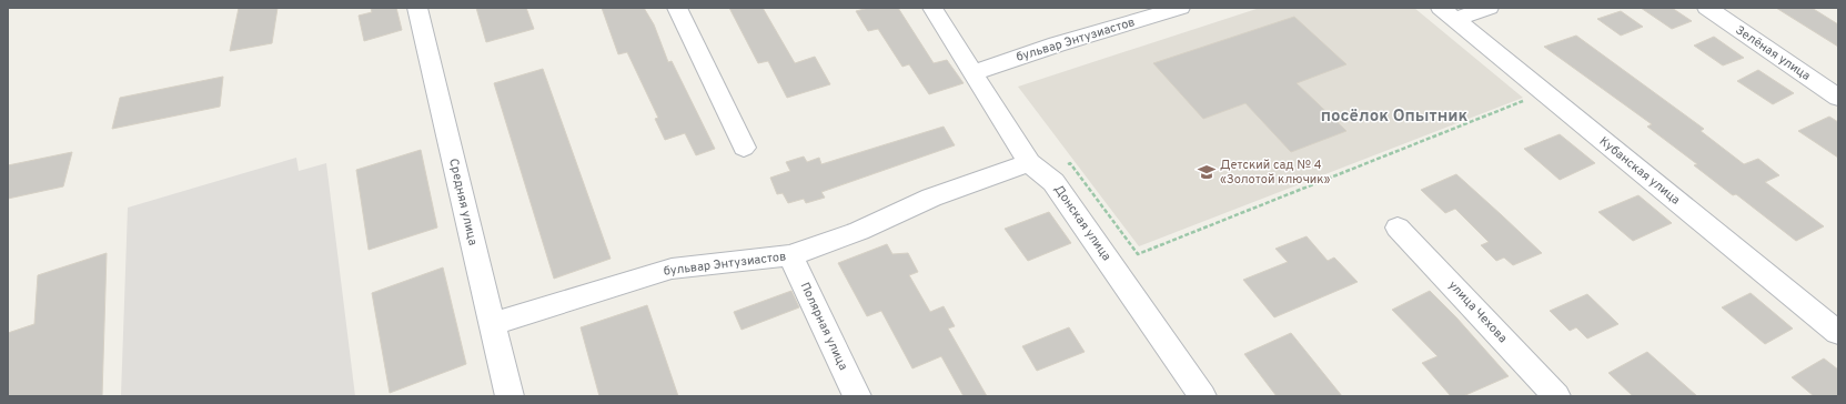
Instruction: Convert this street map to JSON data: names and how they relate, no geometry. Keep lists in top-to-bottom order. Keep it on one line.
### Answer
{"streets":{"street":["бульвар Энтузиастов","Зелёная улица","Кубанская улица","Средняя улица","Донская улица","улица Чехова","Полярная улица"]},"crossings":[["бульвар Энтузиастов","Средняя улица"],["бульвар Энтузиастов","Донская улица"],["бульвар Энтузиастов","Полярная улица"]],"districts":["посёлок Опытник"],"places":{"school or university":["Детский сад № 4 «Золотой ключик»"]}}
